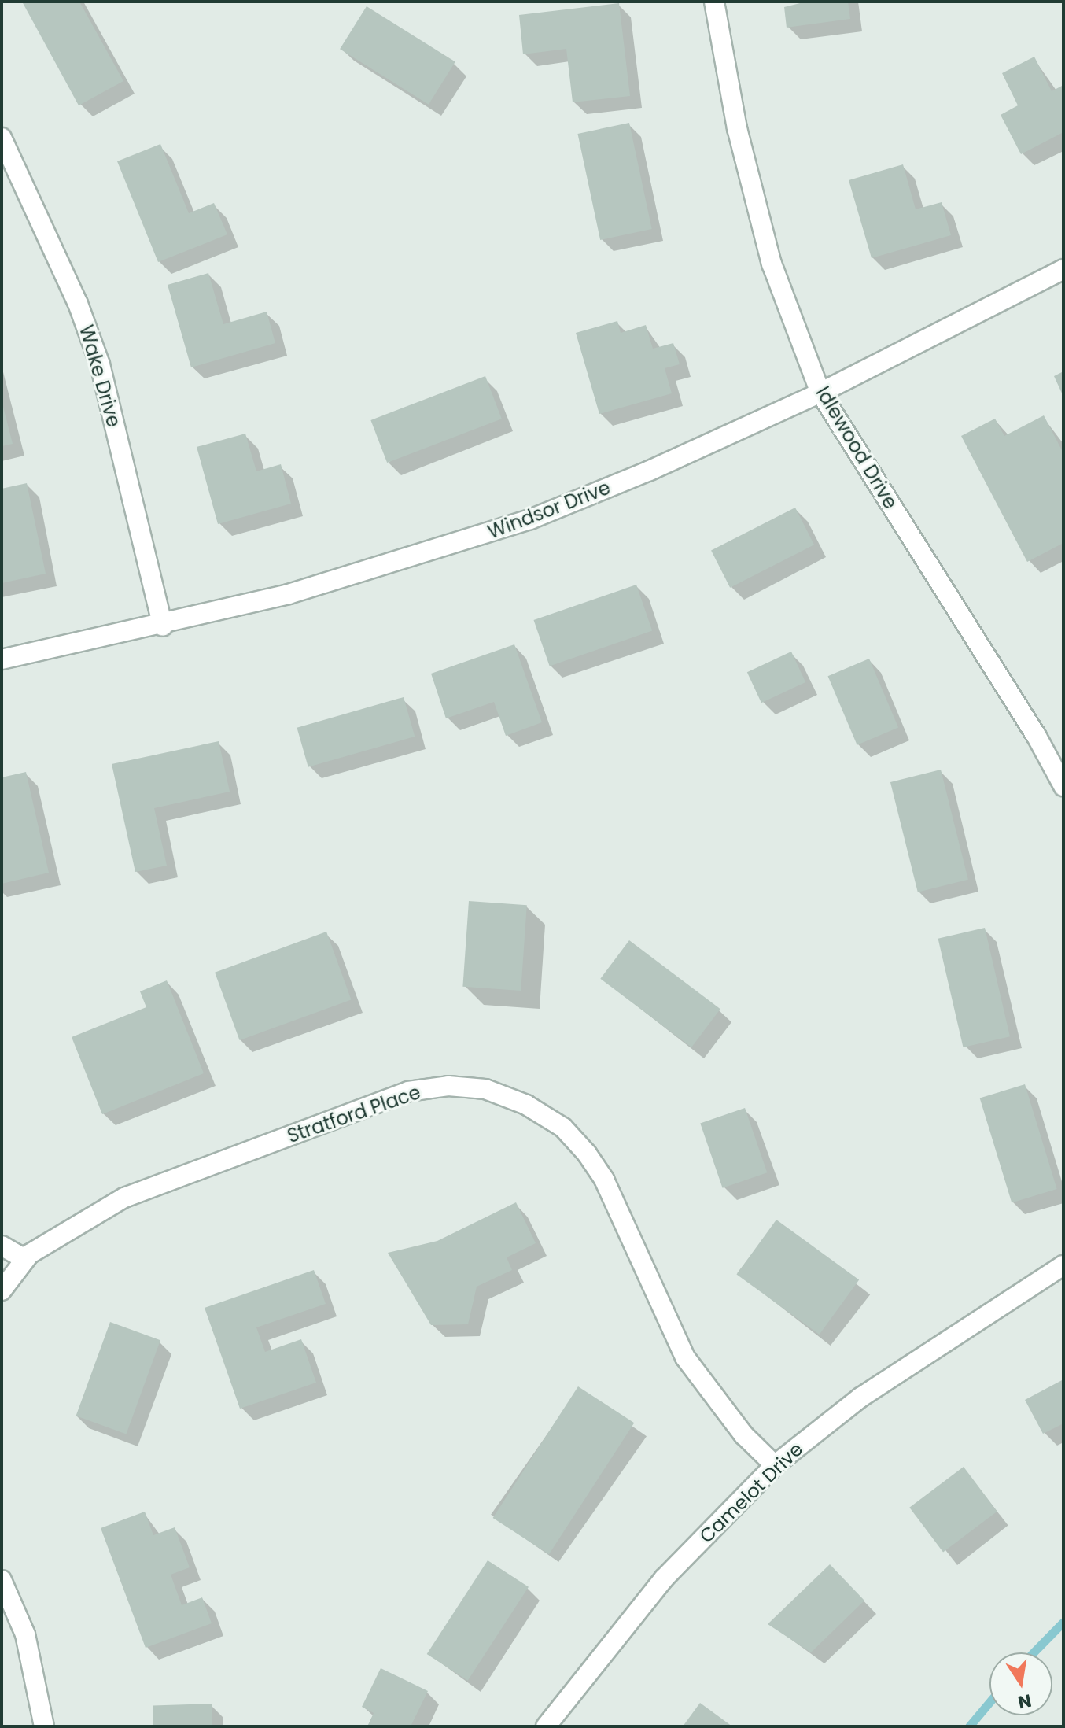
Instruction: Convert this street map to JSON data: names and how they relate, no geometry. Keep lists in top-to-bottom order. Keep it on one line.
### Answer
{"streets":{"street":["Wake Drive","Idlewood Drive","Windsor Drive","Stratford Place","Camelot Drive"]},"crossings":[["Wake Drive","Windsor Drive"],["Idlewood Drive","Windsor Drive"],["Stratford Place","Camelot Drive"]],"north":"bottom"}
